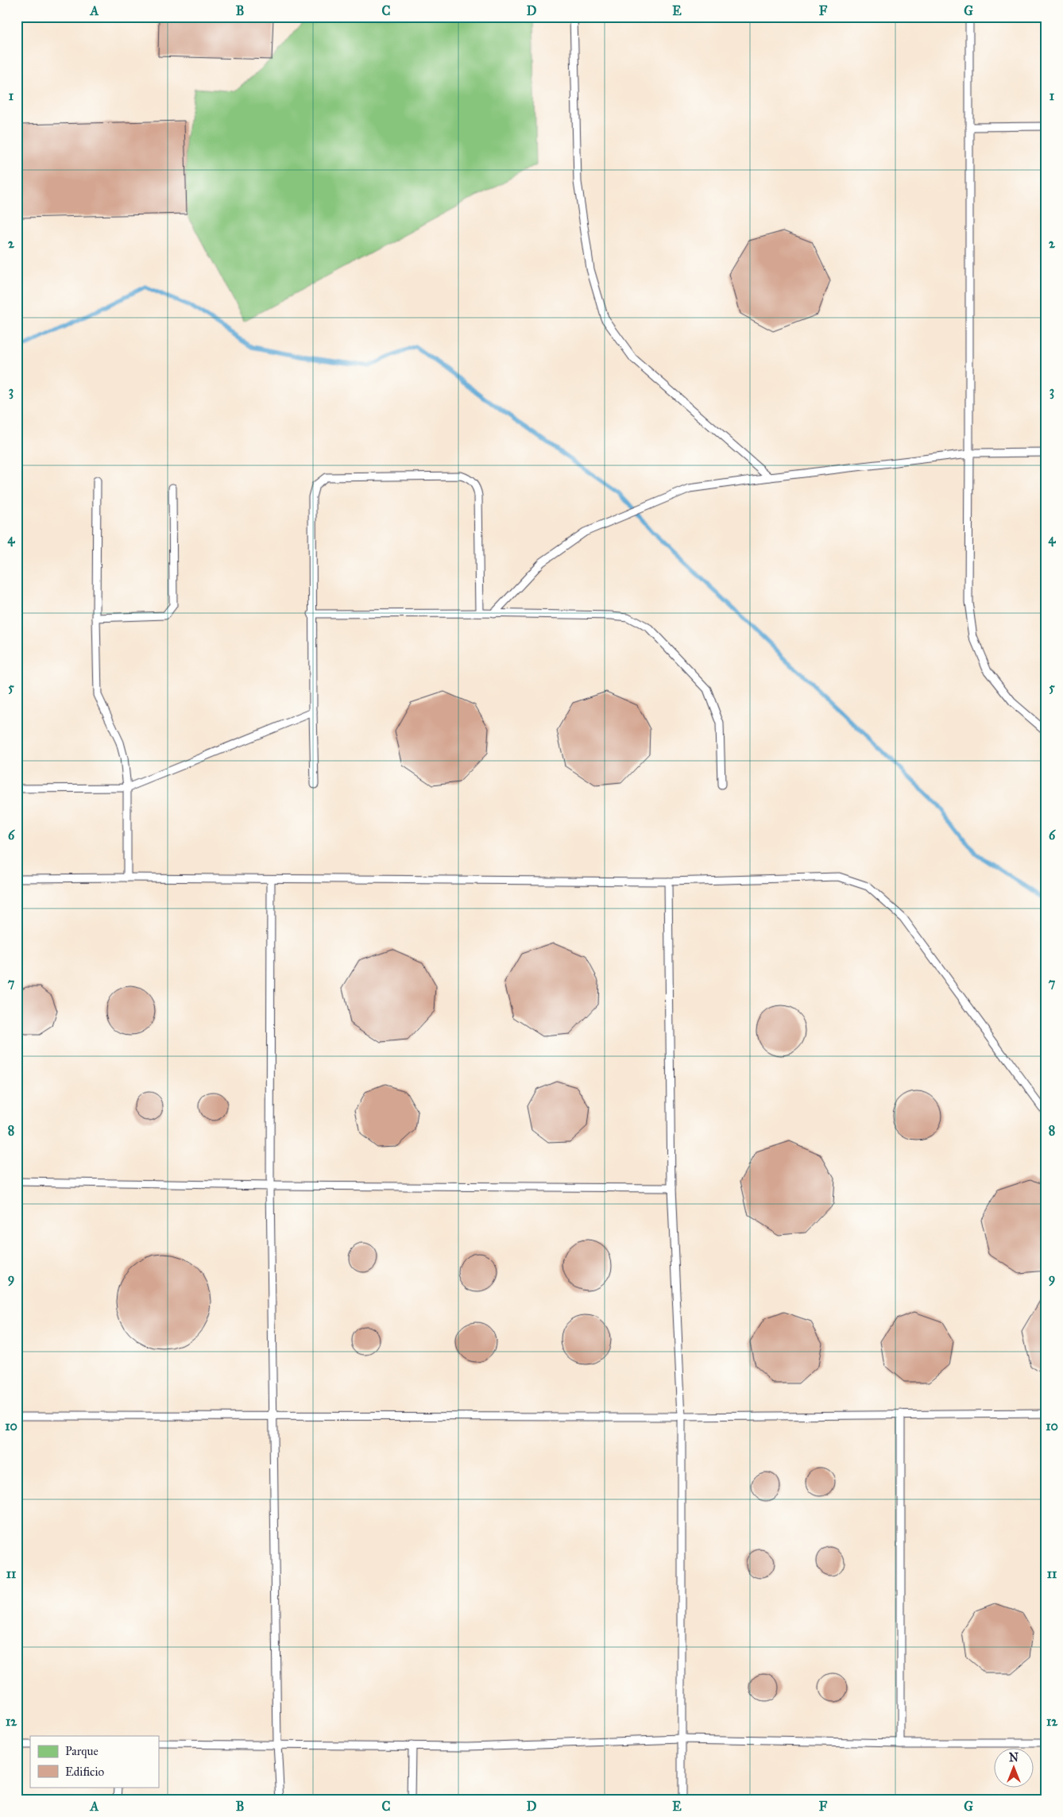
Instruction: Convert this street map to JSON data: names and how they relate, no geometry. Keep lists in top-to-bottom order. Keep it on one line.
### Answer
{"legend":["Parque","Edificio"],"north":"top","grid":{"columns":["A","B","C","D","E","F","G"],"rows":["1","2","3","4","5","6","7","8","9","10","11","12"]}}
